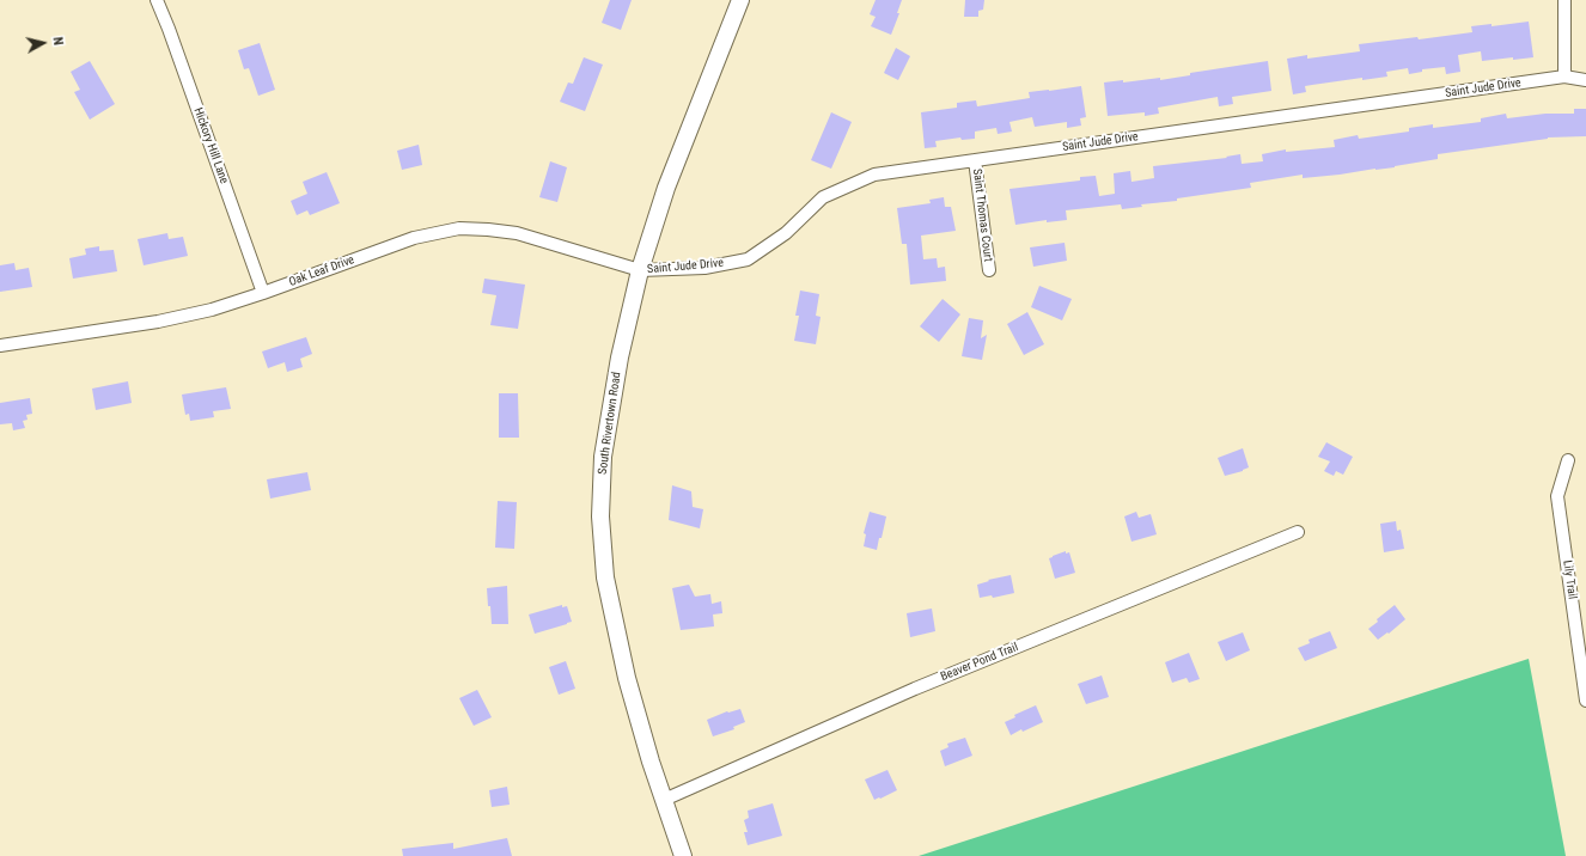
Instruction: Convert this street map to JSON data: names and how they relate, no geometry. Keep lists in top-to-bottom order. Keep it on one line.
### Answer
{"streets":{"main road":["South Rivertown Road"],"street":["Saint Jude Drive","Hickory Hill Lane","Saint Thomas Court","Oak Leaf Drive","Lily Trail","Beaver Pond Trail"]},"crossings":[["Saint Jude Drive","Saint Thomas Court"],["Saint Jude Drive","Oak Leaf Drive"],["Saint Jude Drive","South Rivertown Road"],["Hickory Hill Lane","Oak Leaf Drive"],["Oak Leaf Drive","South Rivertown Road"],["South Rivertown Road","Beaver Pond Trail"]],"north":"right"}
